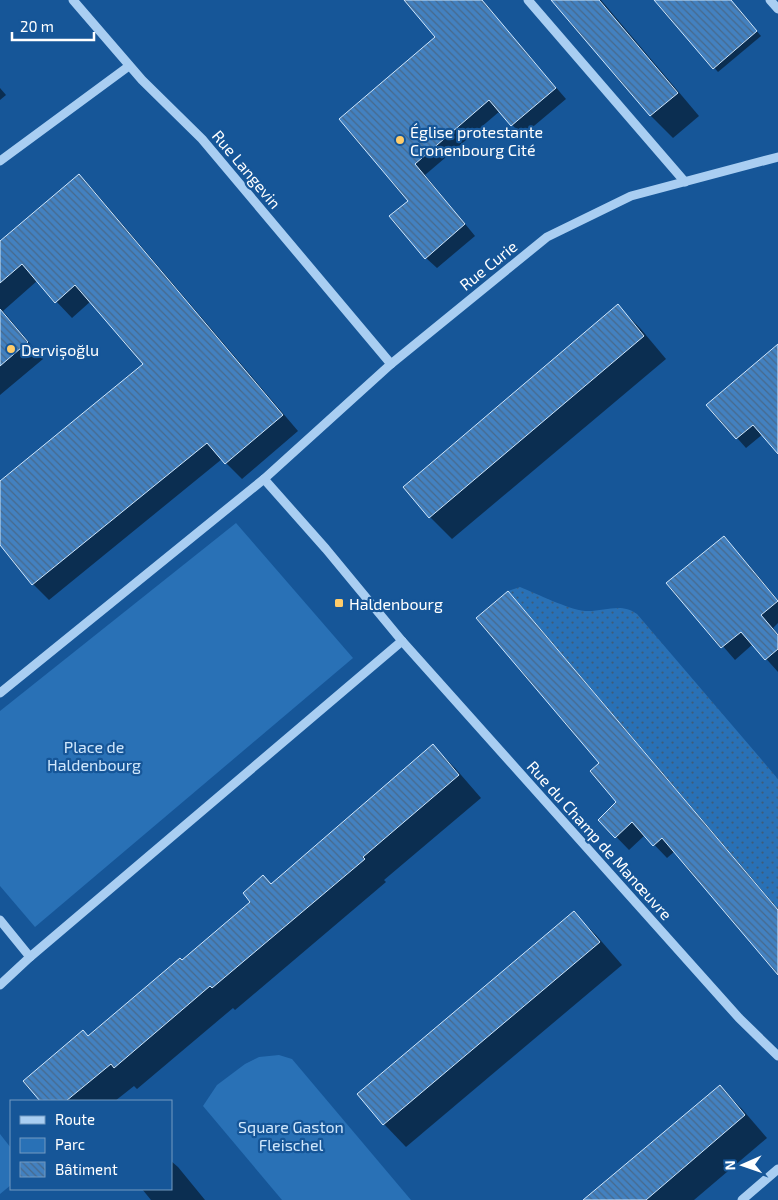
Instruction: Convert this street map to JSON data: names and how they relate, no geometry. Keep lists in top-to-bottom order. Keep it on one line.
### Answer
{"streets":{"street":["Rue Langevin","Rue Curie","Rue du Champ de Manœuvre"]},"crossings":[["Rue Langevin","Rue Curie"]],"parks":["Place de Haldenbourg","Square Gaston Fleischel"],"places":{"other":["Église protestante Cronenbourg Cité","Dervişoğlu"],"transit":["Haldenbourg"]},"legend":["Route","Parc","Bâtiment"],"scale_bar":"20 m","north":"left"}
